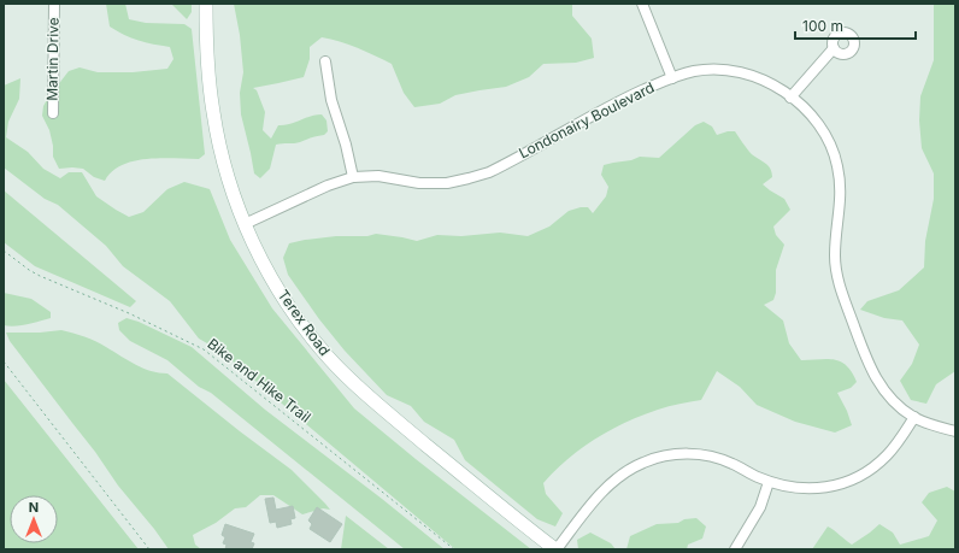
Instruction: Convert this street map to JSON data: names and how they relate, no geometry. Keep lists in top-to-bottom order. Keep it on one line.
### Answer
{"streets":{"main road":["Terex Road"],"street":["Martin Drive","Londonairy Boulevard"],"path":["Bike and Hike Trail"]},"crossings":[["Londonairy Boulevard","Terex Road"]],"scale_bar":"100 m","north":"top"}
